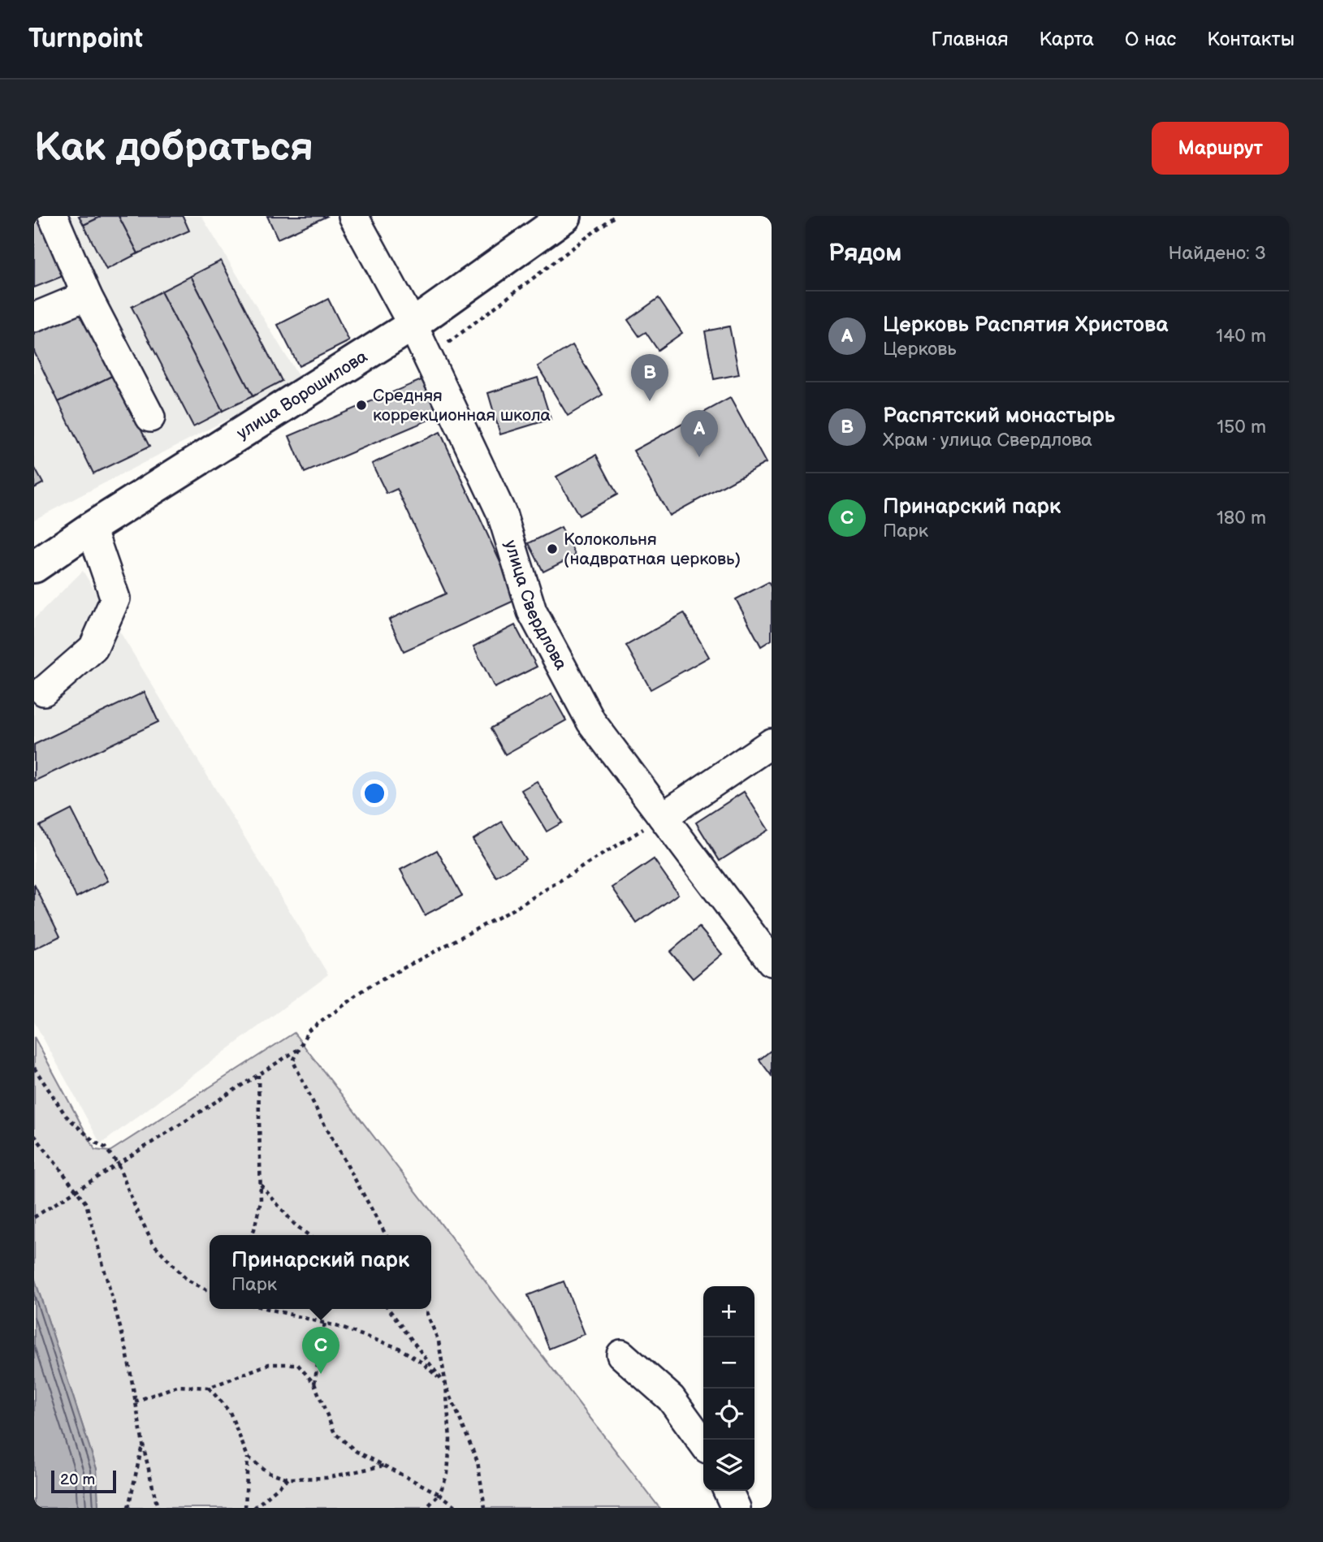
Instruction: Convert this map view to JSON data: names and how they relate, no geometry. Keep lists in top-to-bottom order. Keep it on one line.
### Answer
{"streets":{"main road":["улица Ворошилова"],"street":["улица Свердлова"]},"crossings":[["улица Ворошилова","улица Свердлова"]],"places":["Средняя коррекционная школа","Колокольня (надвратная церковь)"],"scale_bar":"20 m","page":{"header":"Turnpoint","nav":["Главная","Карта","О нас","Контакты"],"buttons":"Маршрут","title":"Как добраться","heading":["Рядом","Найдено: 3"],"list":[{"mark":"A","name":"Церковь Распятия Христова","note":"Церковь","value":"140 m"},{"mark":"B","name":"Распятский монастырь","note":"Храм · улица Свердлова","value":"150 m"},{"mark":"C","name":"Принарский парк","note":"Парк","value":"180 m"}],"pins":["B","A","C"],"popup":["Принарский парк","Парк"],"map_buttons":["+","−"],"scale":"20 m"}}
